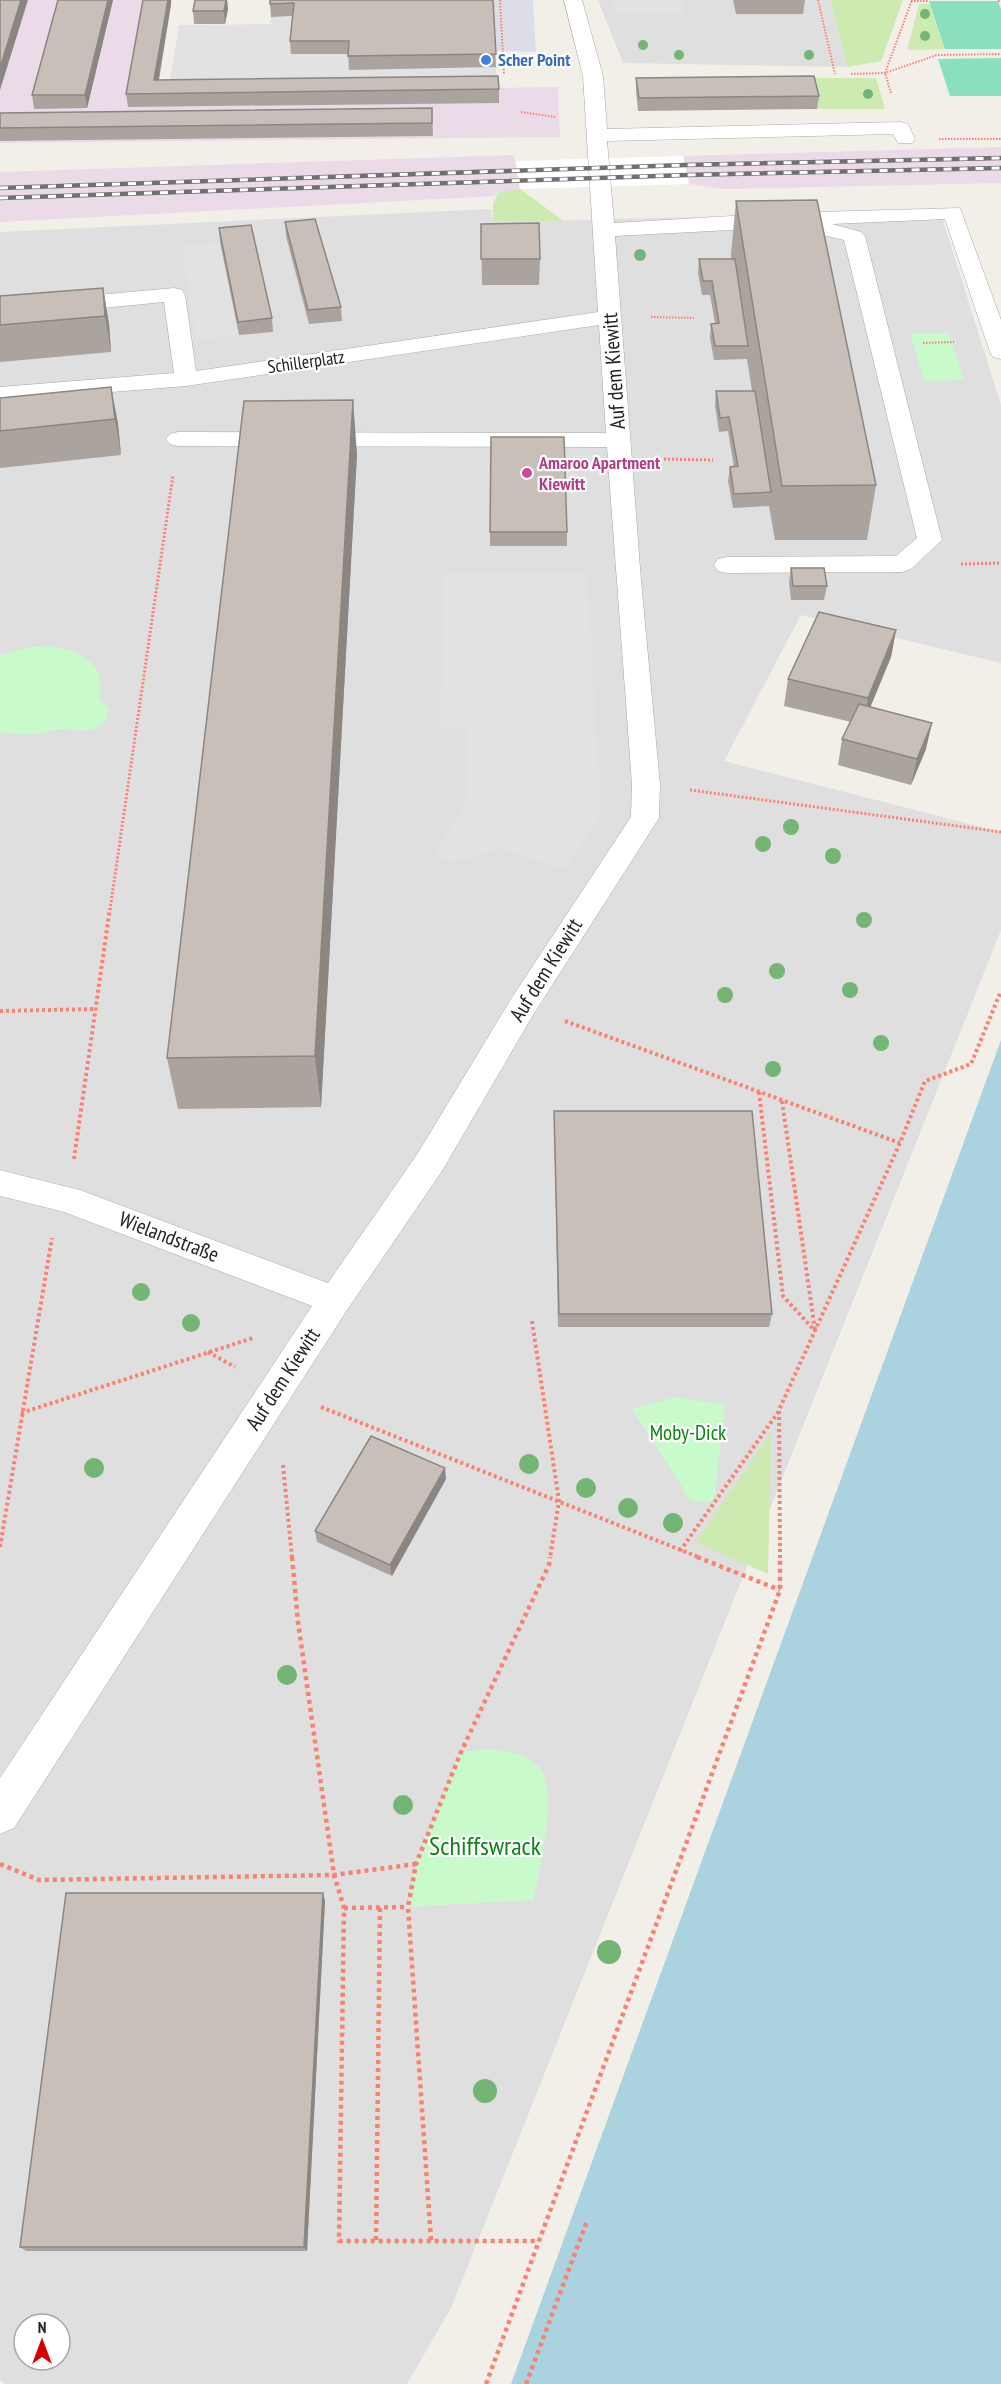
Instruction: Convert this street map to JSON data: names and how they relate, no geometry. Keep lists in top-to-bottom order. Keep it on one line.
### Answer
{"streets":{"street":["Schillerplatz","Auf dem Kiewitt","Wielandstraße"]},"crossings":[["Schillerplatz","Auf dem Kiewitt"],["Auf dem Kiewitt","Wielandstraße"]],"parks":["Moby-Dick","Schiffswrack"],"places":["Scher Point","Amaroo Apartment Kiewitt"],"north":"top"}
